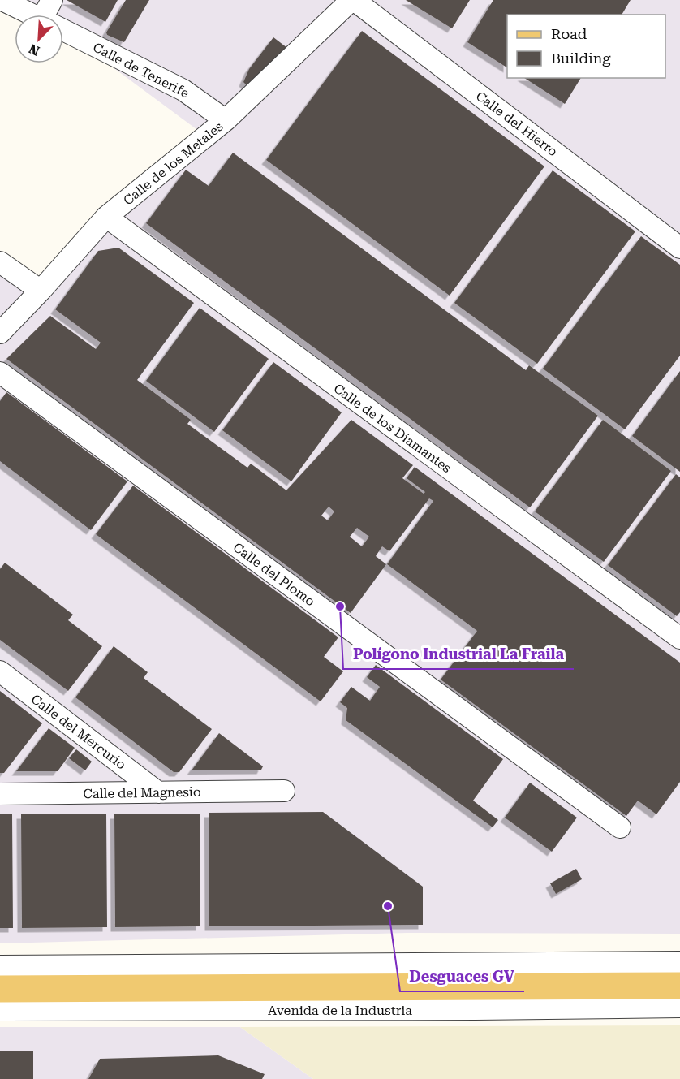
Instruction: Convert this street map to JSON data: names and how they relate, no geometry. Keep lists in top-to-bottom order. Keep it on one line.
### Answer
{"streets":{"main road":["Avenida de la Industria"],"street":["Calle de Tenerife","Calle del Hierro","Calle de los Metales","Calle de los Diamantes","Calle del Plomo","Calle del Mercurio","Calle del Magnesio"]},"crossings":[["Calle de Tenerife","Calle de los Metales"],["Calle del Hierro","Calle de los Metales"],["Calle de los Metales","Calle de los Diamantes"],["Calle del Mercurio","Calle del Magnesio"]],"places":["Polígono Industrial La Fraila","Desguaces GV"],"legend":["Road","Building"],"north":"bottom left"}
